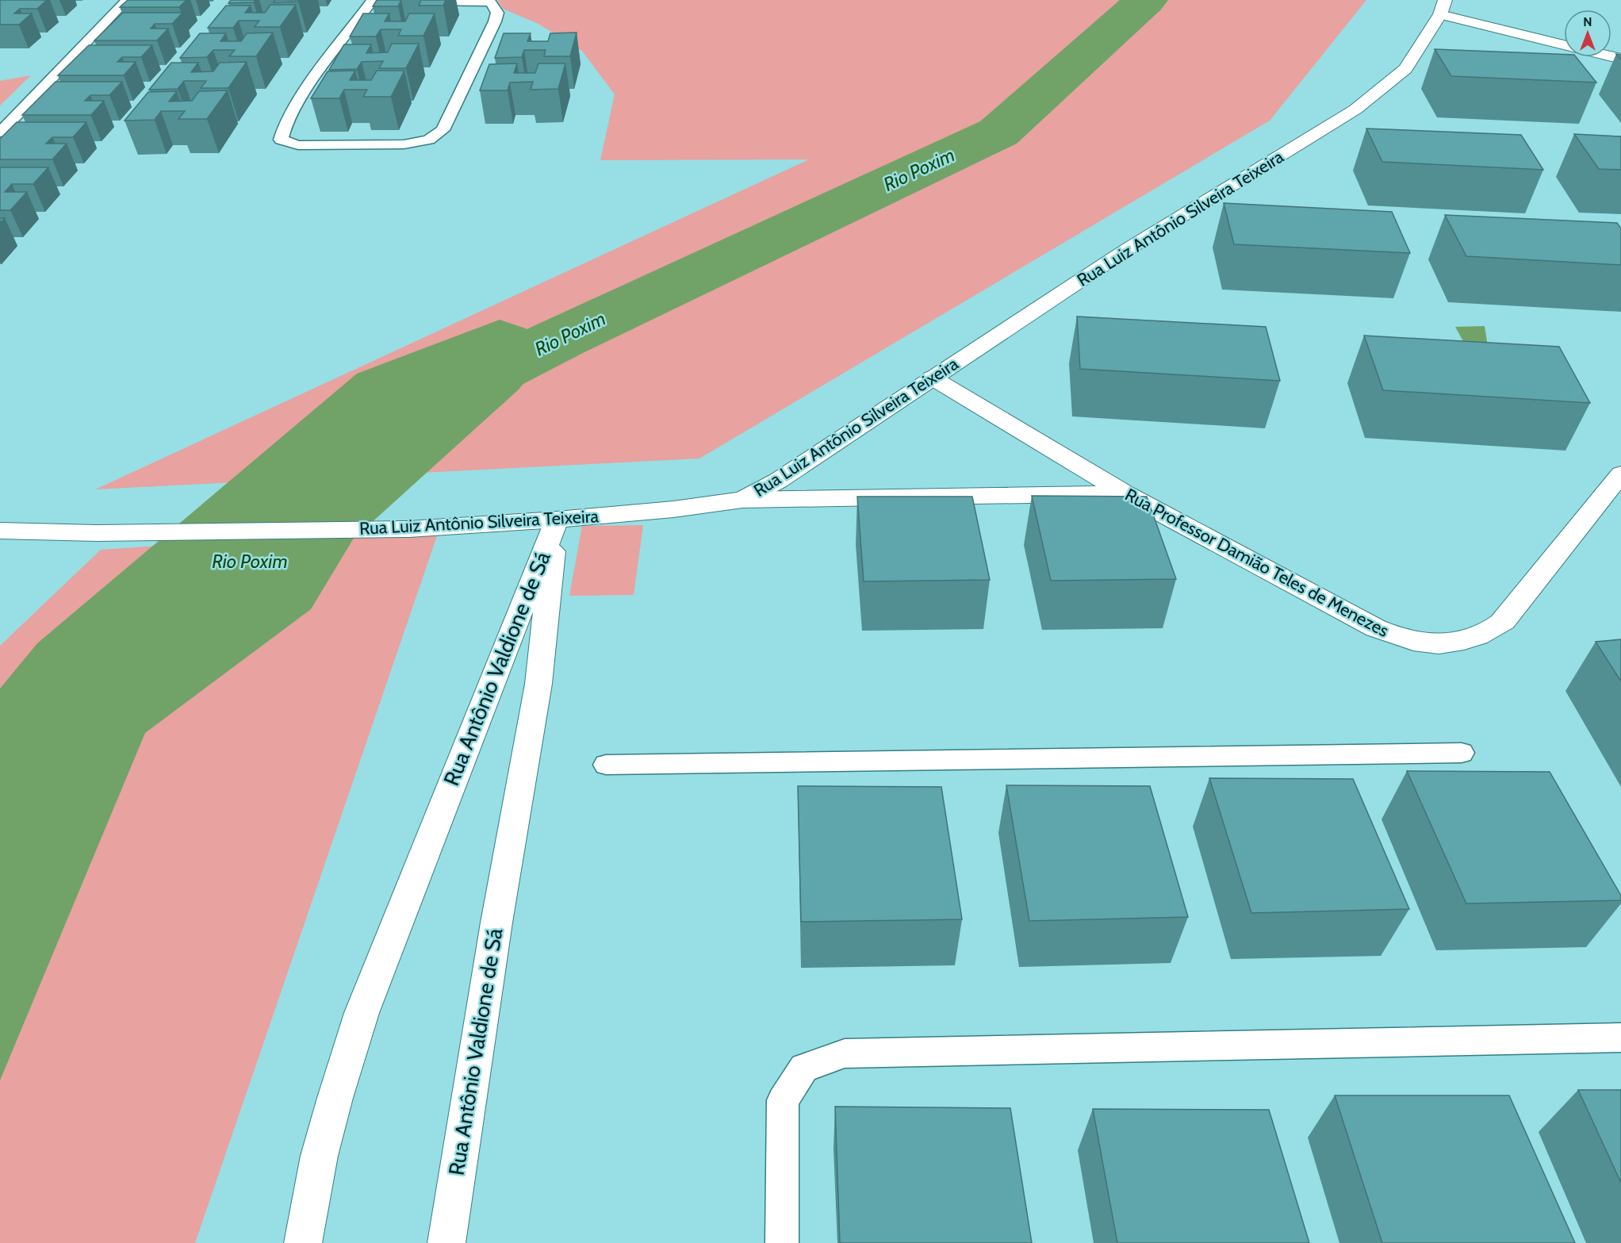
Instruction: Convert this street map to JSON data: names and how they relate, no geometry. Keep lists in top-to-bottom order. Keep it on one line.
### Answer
{"streets":{"street":["Rua Luiz Antônio Silveira Teixeira","Rua Professor Damião Teles de Menezes","Rua Antônio Valdione de Sá"]},"crossings":[["Rua Luiz Antônio Silveira Teixeira","Rua Professor Damião Teles de Menezes"],["Rua Luiz Antônio Silveira Teixeira","Rua Antônio Valdione de Sá"]],"water":["Rio Poxim"],"north":"top"}
